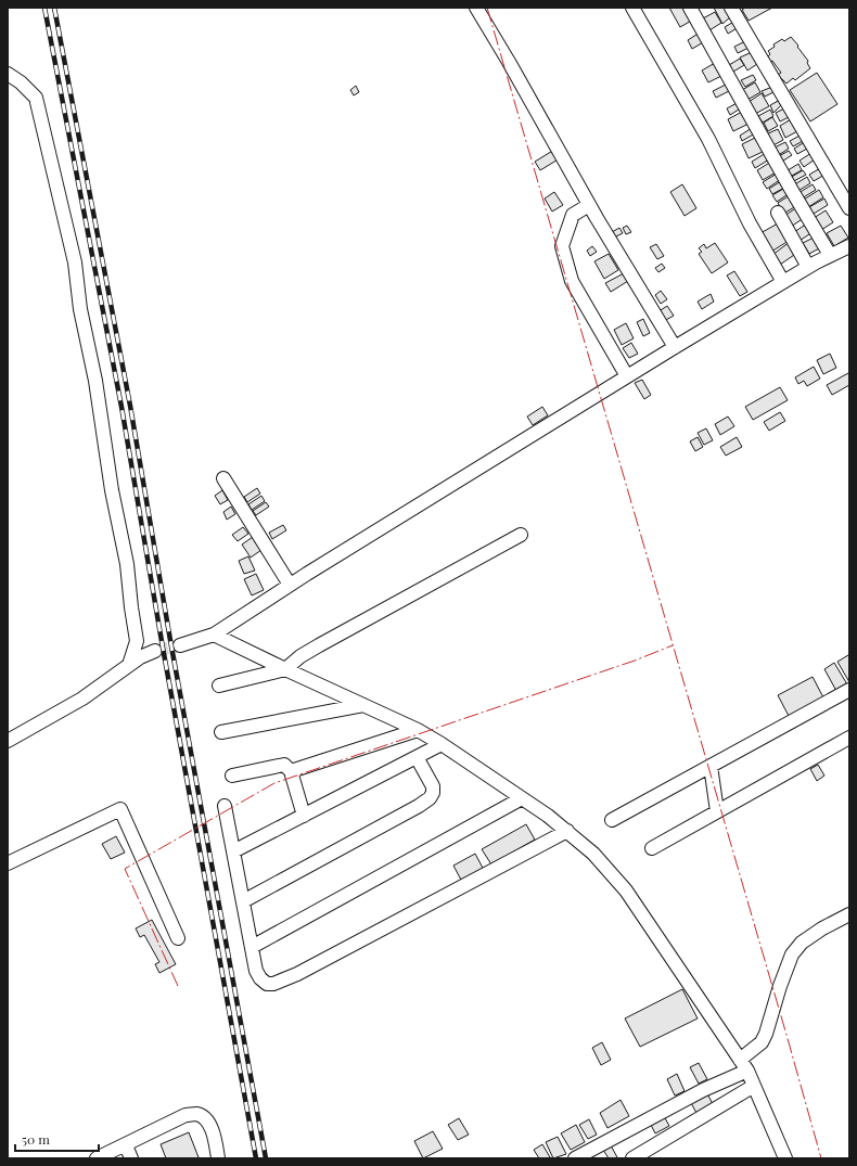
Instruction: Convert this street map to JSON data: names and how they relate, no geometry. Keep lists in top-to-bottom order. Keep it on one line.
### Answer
{"scale_bar":"50 m"}
